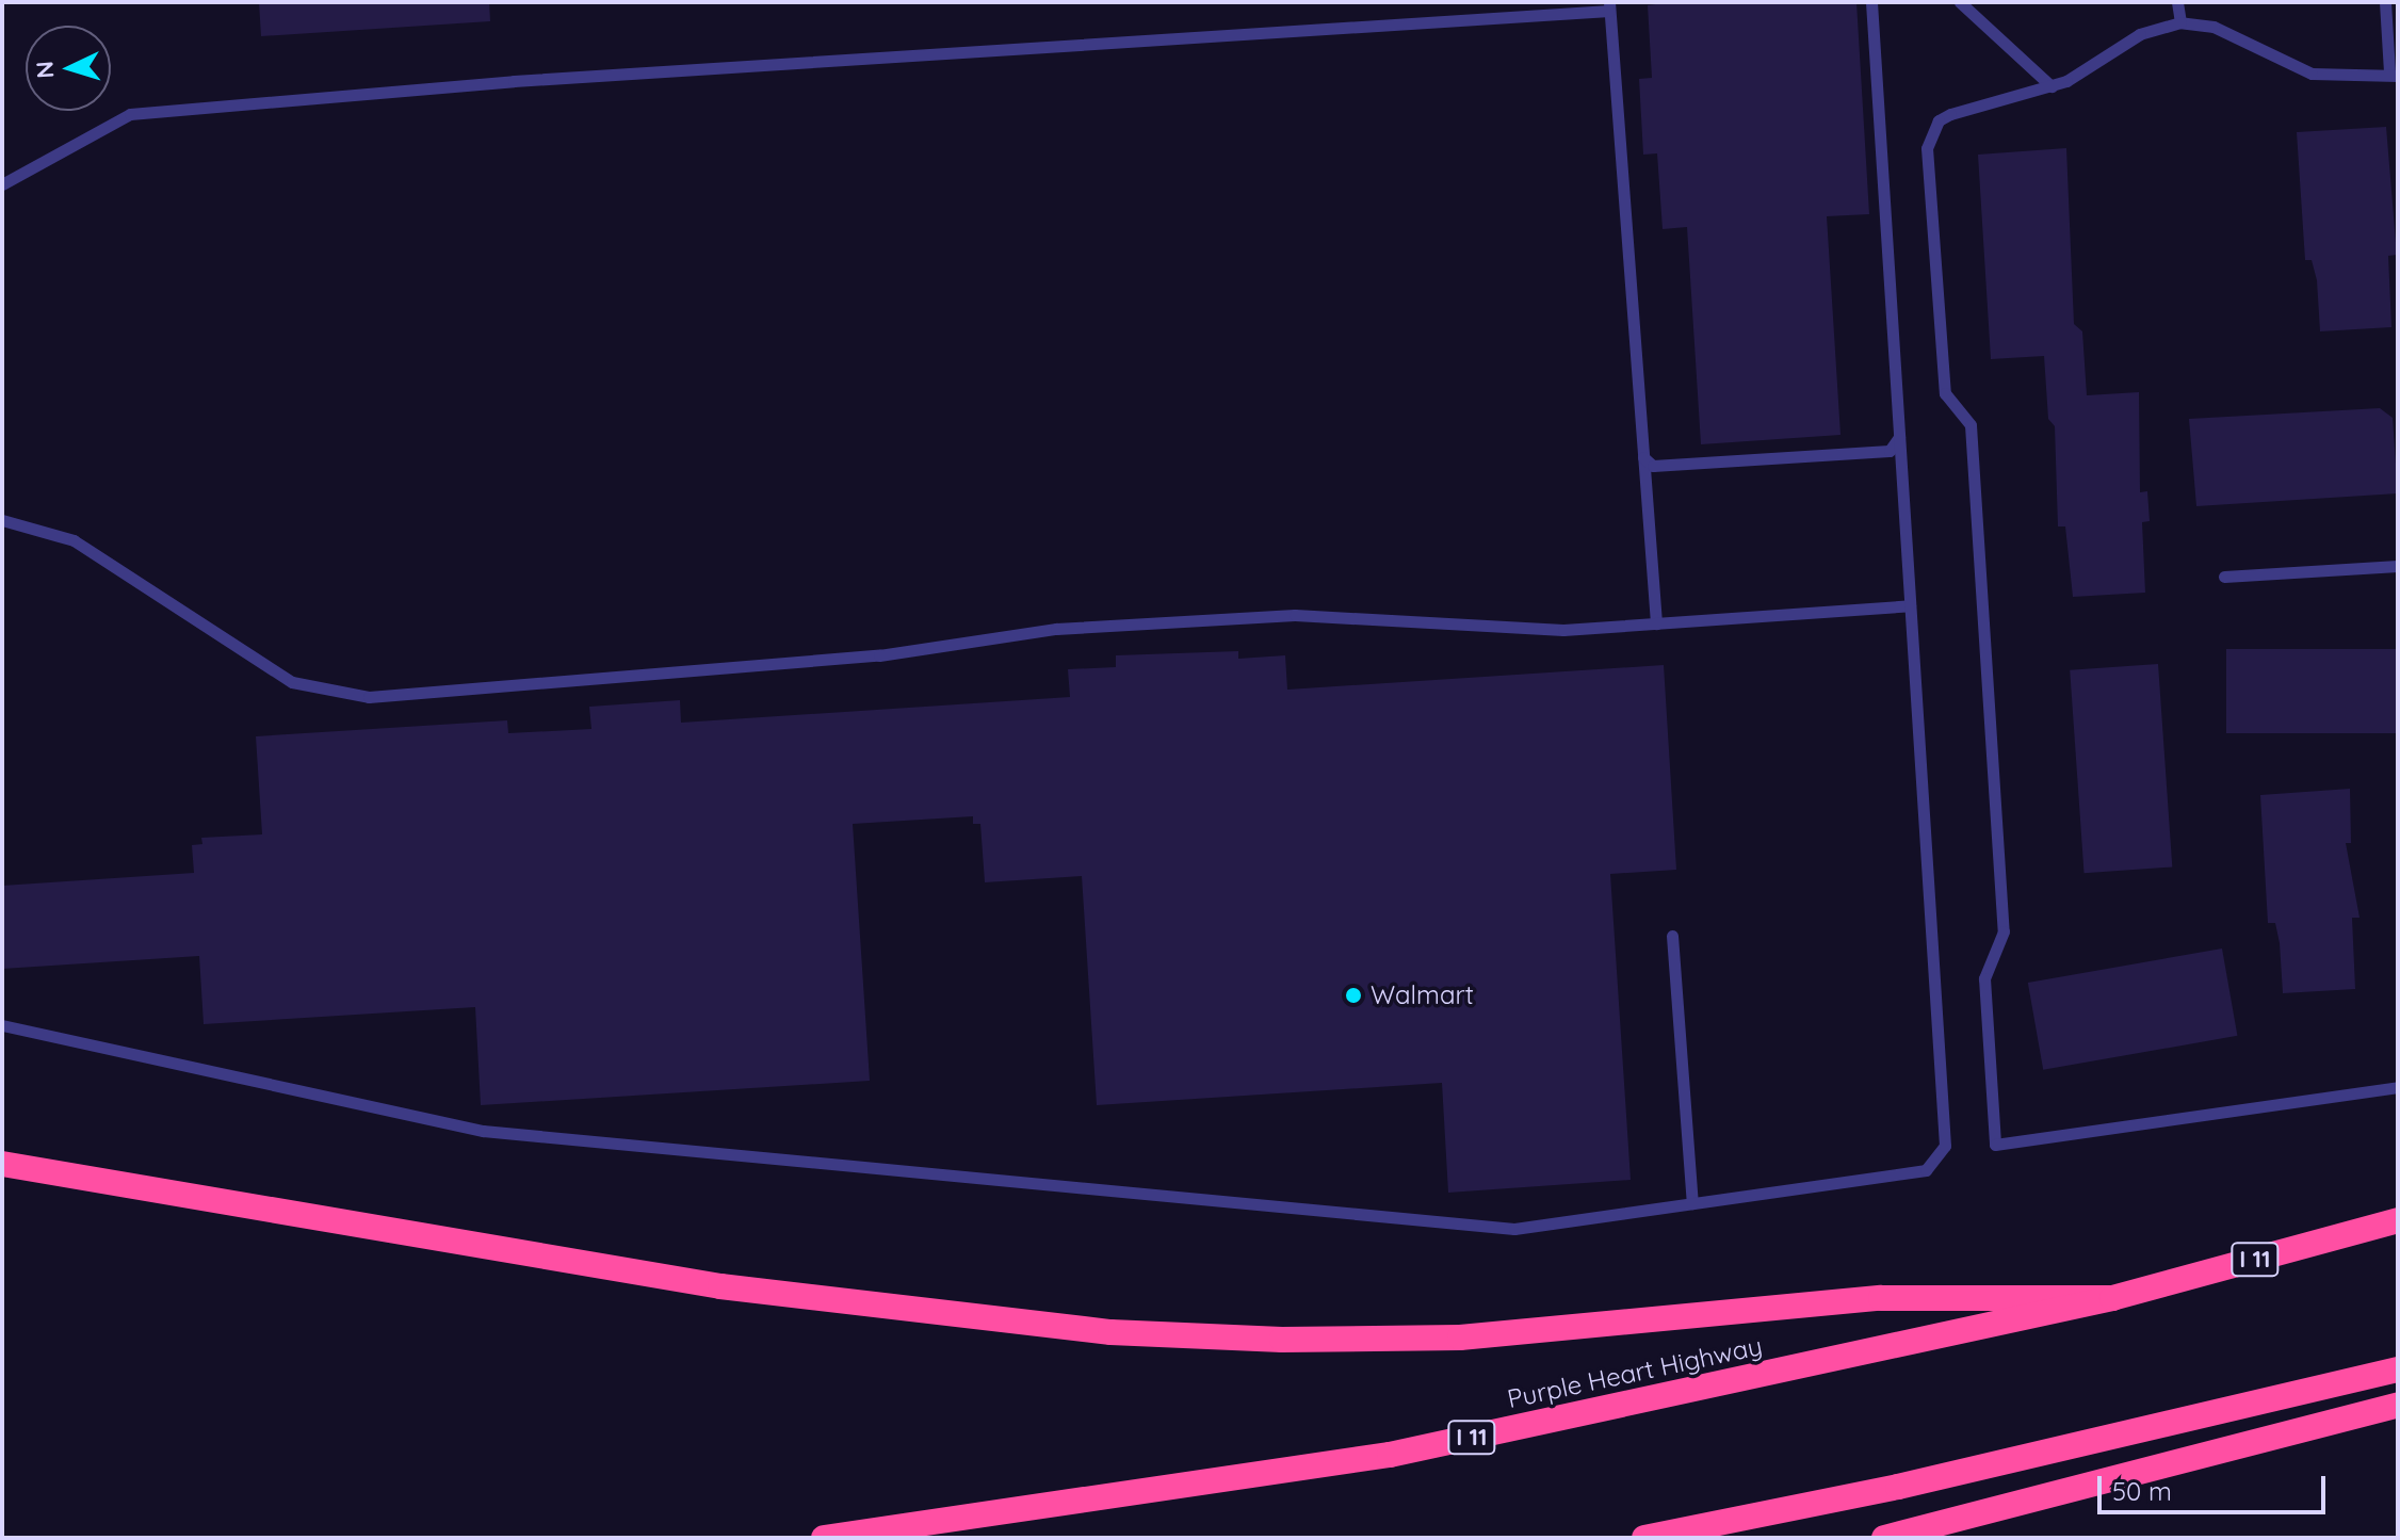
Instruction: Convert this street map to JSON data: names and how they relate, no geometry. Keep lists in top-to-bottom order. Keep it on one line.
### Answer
{"streets":{"highway":["I 11","Purple Heart Highway"]},"places":["Walmart"],"scale_bar":"50 m","north":"left"}
